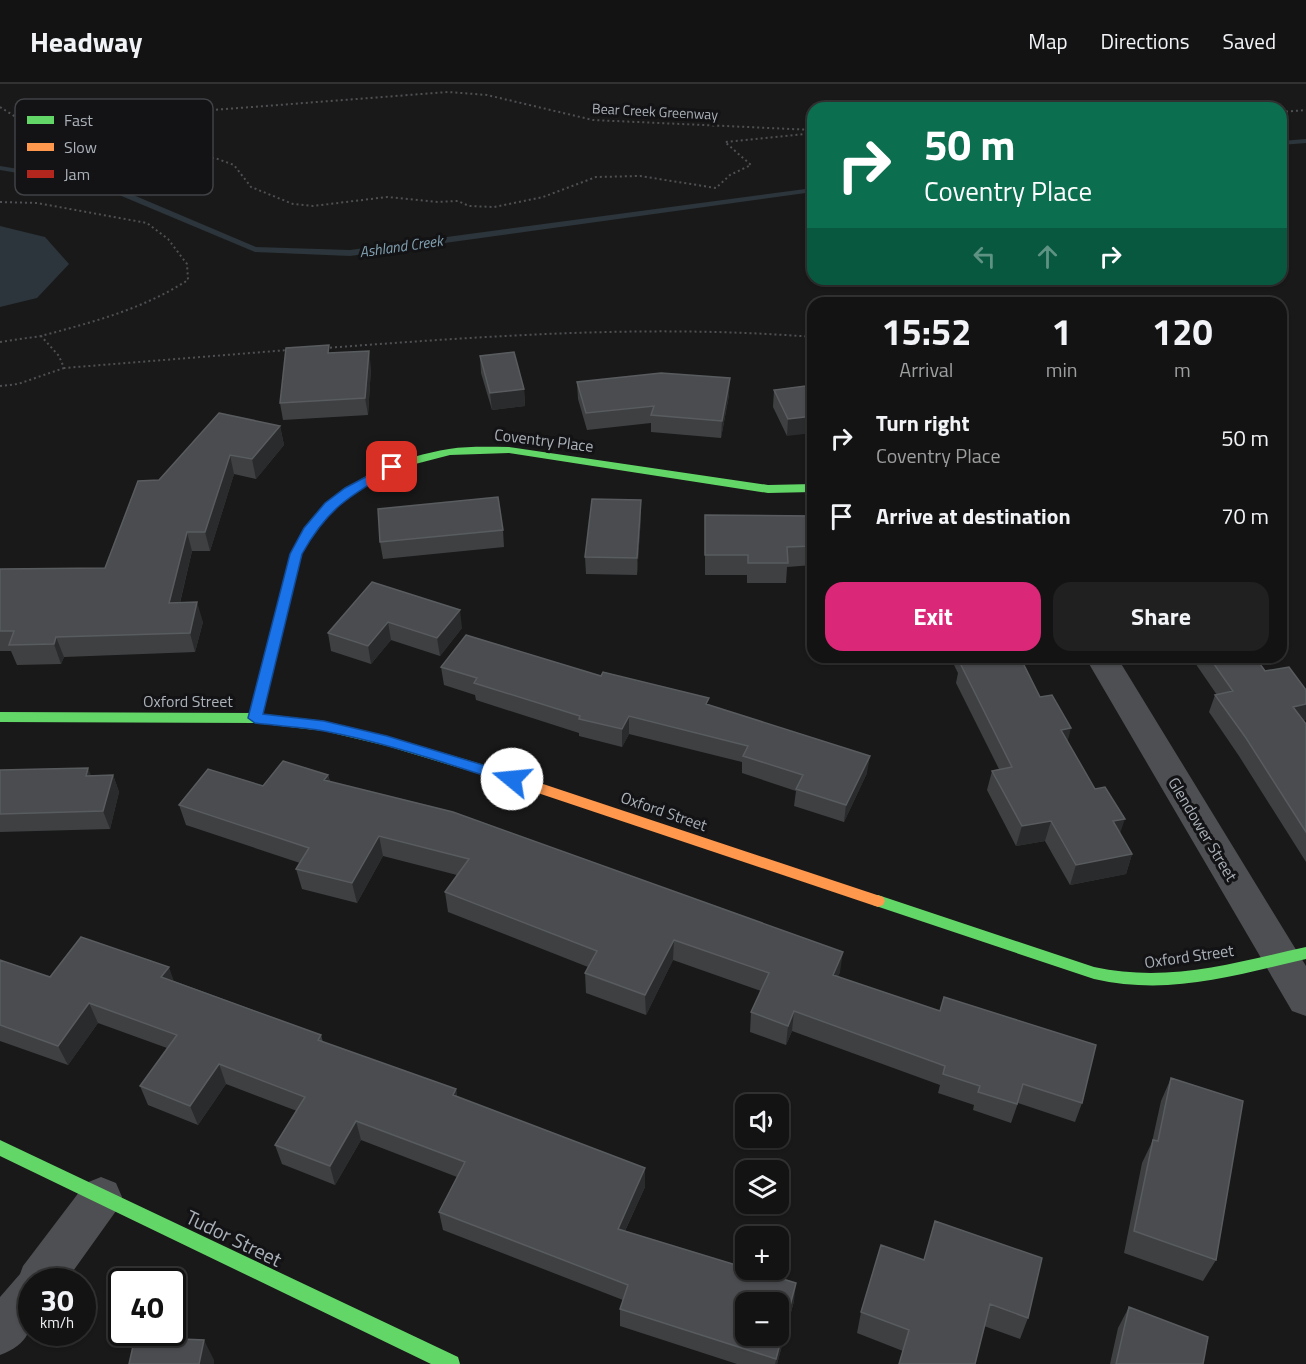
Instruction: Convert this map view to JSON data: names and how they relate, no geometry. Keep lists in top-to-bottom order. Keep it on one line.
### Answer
{"streets":{"street":["Coventry Place","Oxford Street","Glendower Street","Tudor Street"],"path":["Bear Creek Greenway"]},"crossings":[["Coventry Place","Oxford Street"],["Oxford Street","Glendower Street"]],"water":["Ashland Creek"],"legend":["Fast","Slow","Jam"],"page":{"header":"Headway","nav":["Map","Directions","Saved"],"turn":["50 m","Coventry Place"],"eta":["15:52","Arrival","1","min","120","m"],"list":[{"name":"Turn right","note":"Coventry Place","value":"50 m"},{"name":"Arrive at destination","value":"70 m"}],"buttons":["Exit","Share"],"map_buttons":["+","−"],"speed":"30 km/h","limit":"40"}}
